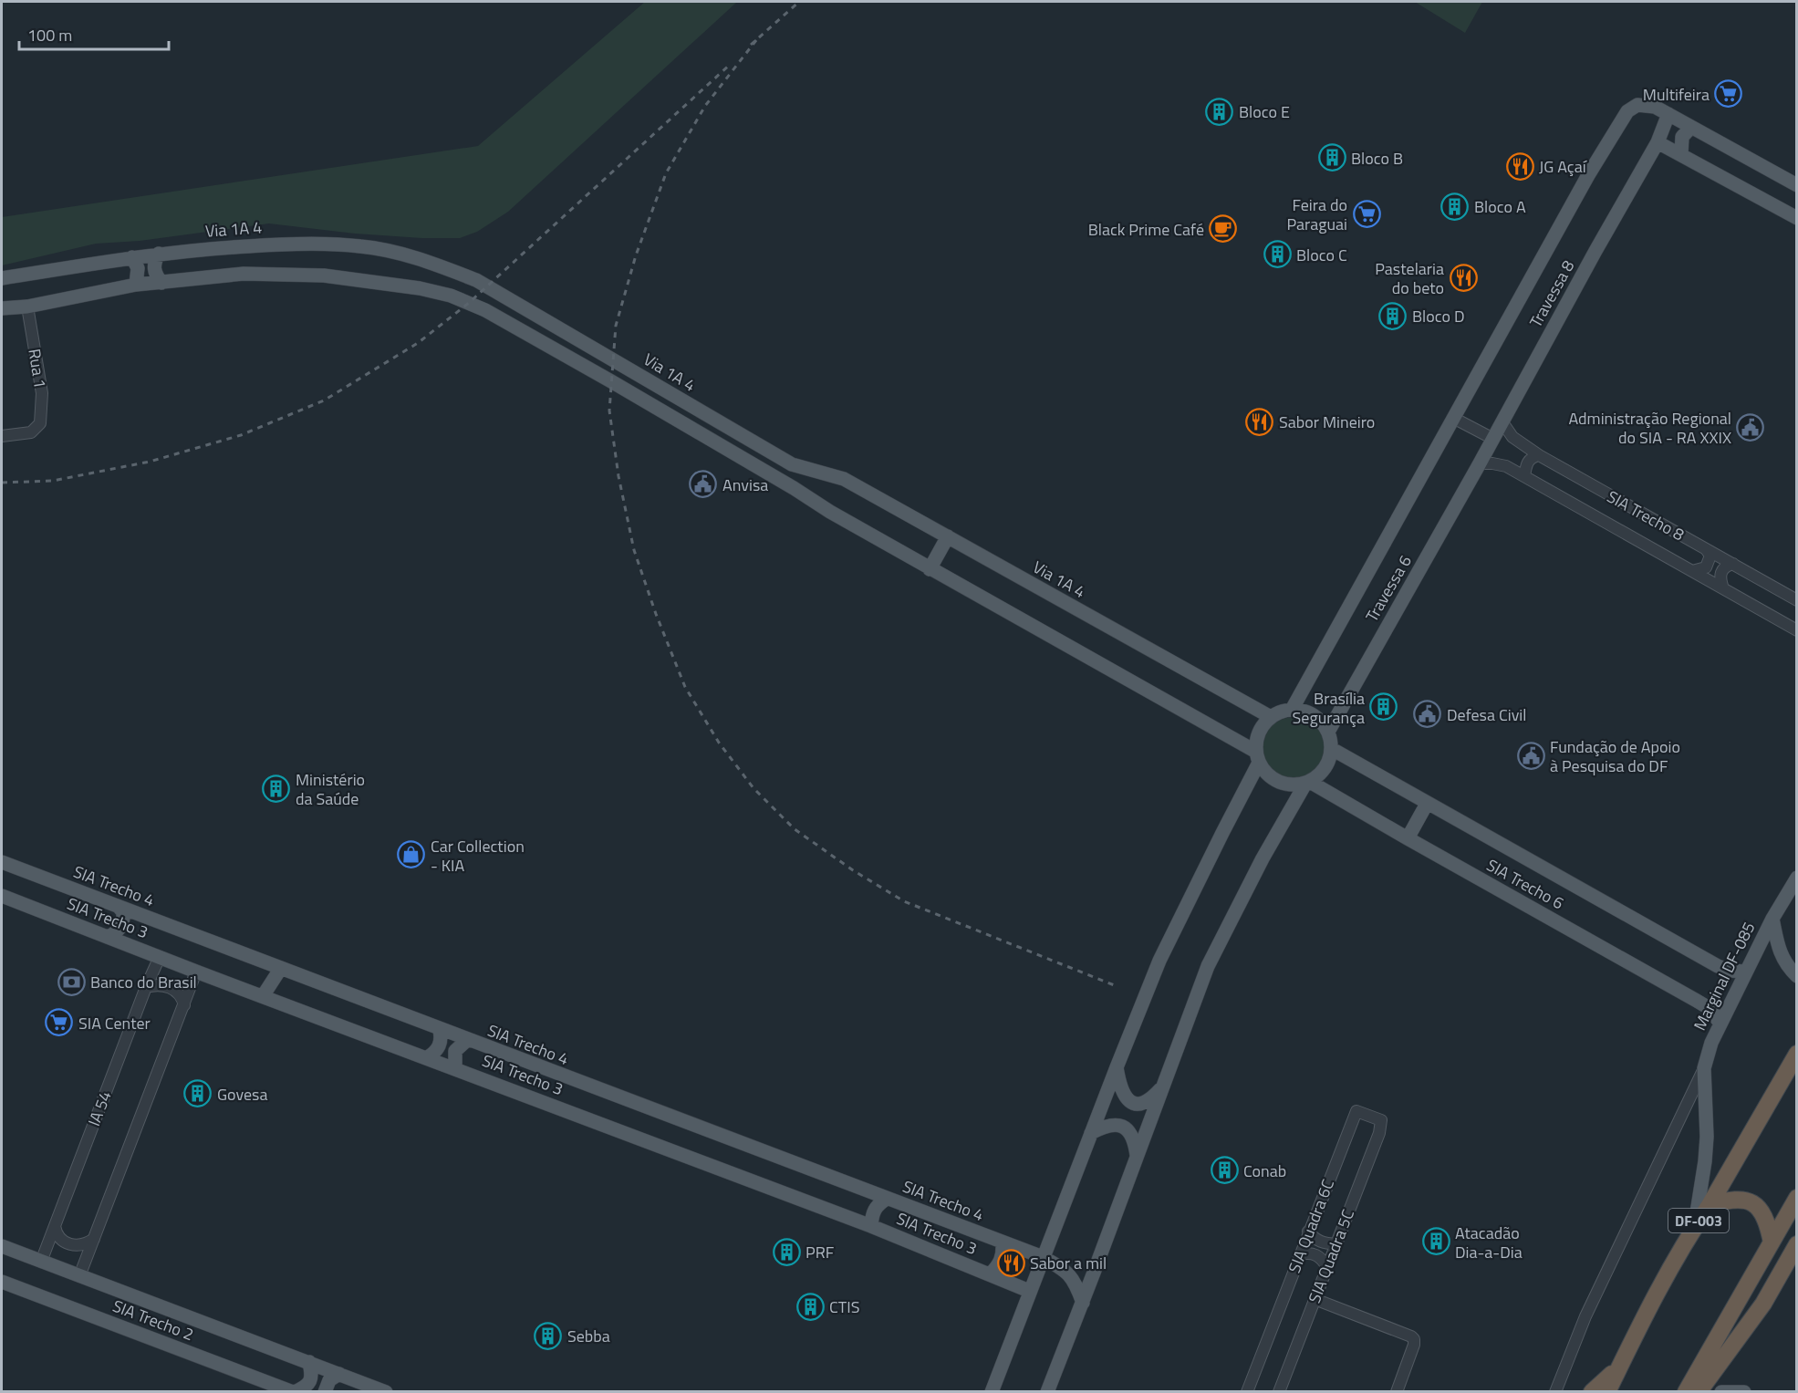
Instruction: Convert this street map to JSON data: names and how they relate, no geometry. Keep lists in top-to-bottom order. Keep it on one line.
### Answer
{"streets":{"highway":["DF-003"],"main road":["Via 1A 4","Travessa 8","Travessa 6","SIA Trecho 6","SIA Trecho 4","SIA Trecho 3","Marginal DF-085","SIA Trecho 2"],"street":["Rua 1","SIA Trecho 8","IA 54","SIA Quadra 6C","SIA Quadra 5C"]},"crossings":[["Via 1A 4","Travessa 6"],["Via 1A 4","SIA Trecho 6"],["Travessa 8","SIA Trecho 8"],["Travessa 8","Travessa 6"],["Travessa 6","SIA Trecho 6"],["SIA Trecho 6","Marginal DF-085"],["SIA Trecho 3","IA 54"],["Marginal DF-085","DF-003"],["SIA Quadra 6C","SIA Quadra 5C"]],"places":{"supermarket":["Multifeira","Feira do Paraguai","SIA Center"],"building":["Bloco E","Bloco B","Bloco A","Bloco C","Bloco D","Brasília Segurança","Ministério da Saúde","Govesa","Conab","Atacadão Dia-a-Dia","PRF","CTIS","Sebba"],"restaurant":["JG Açaí","Pastelaria do beto","Sabor Mineiro","Sabor a mil"],"cafe":["Black Prime Café"],"public building":["Administração Regional do SIA - RA XXIX","Anvisa","Defesa Civil","Fundação de Apoio à Pesquisa do DF"],"shop":["Car Collection - KIA"],"bank":["Banco do Brasil"]},"scale_bar":"100 m"}
